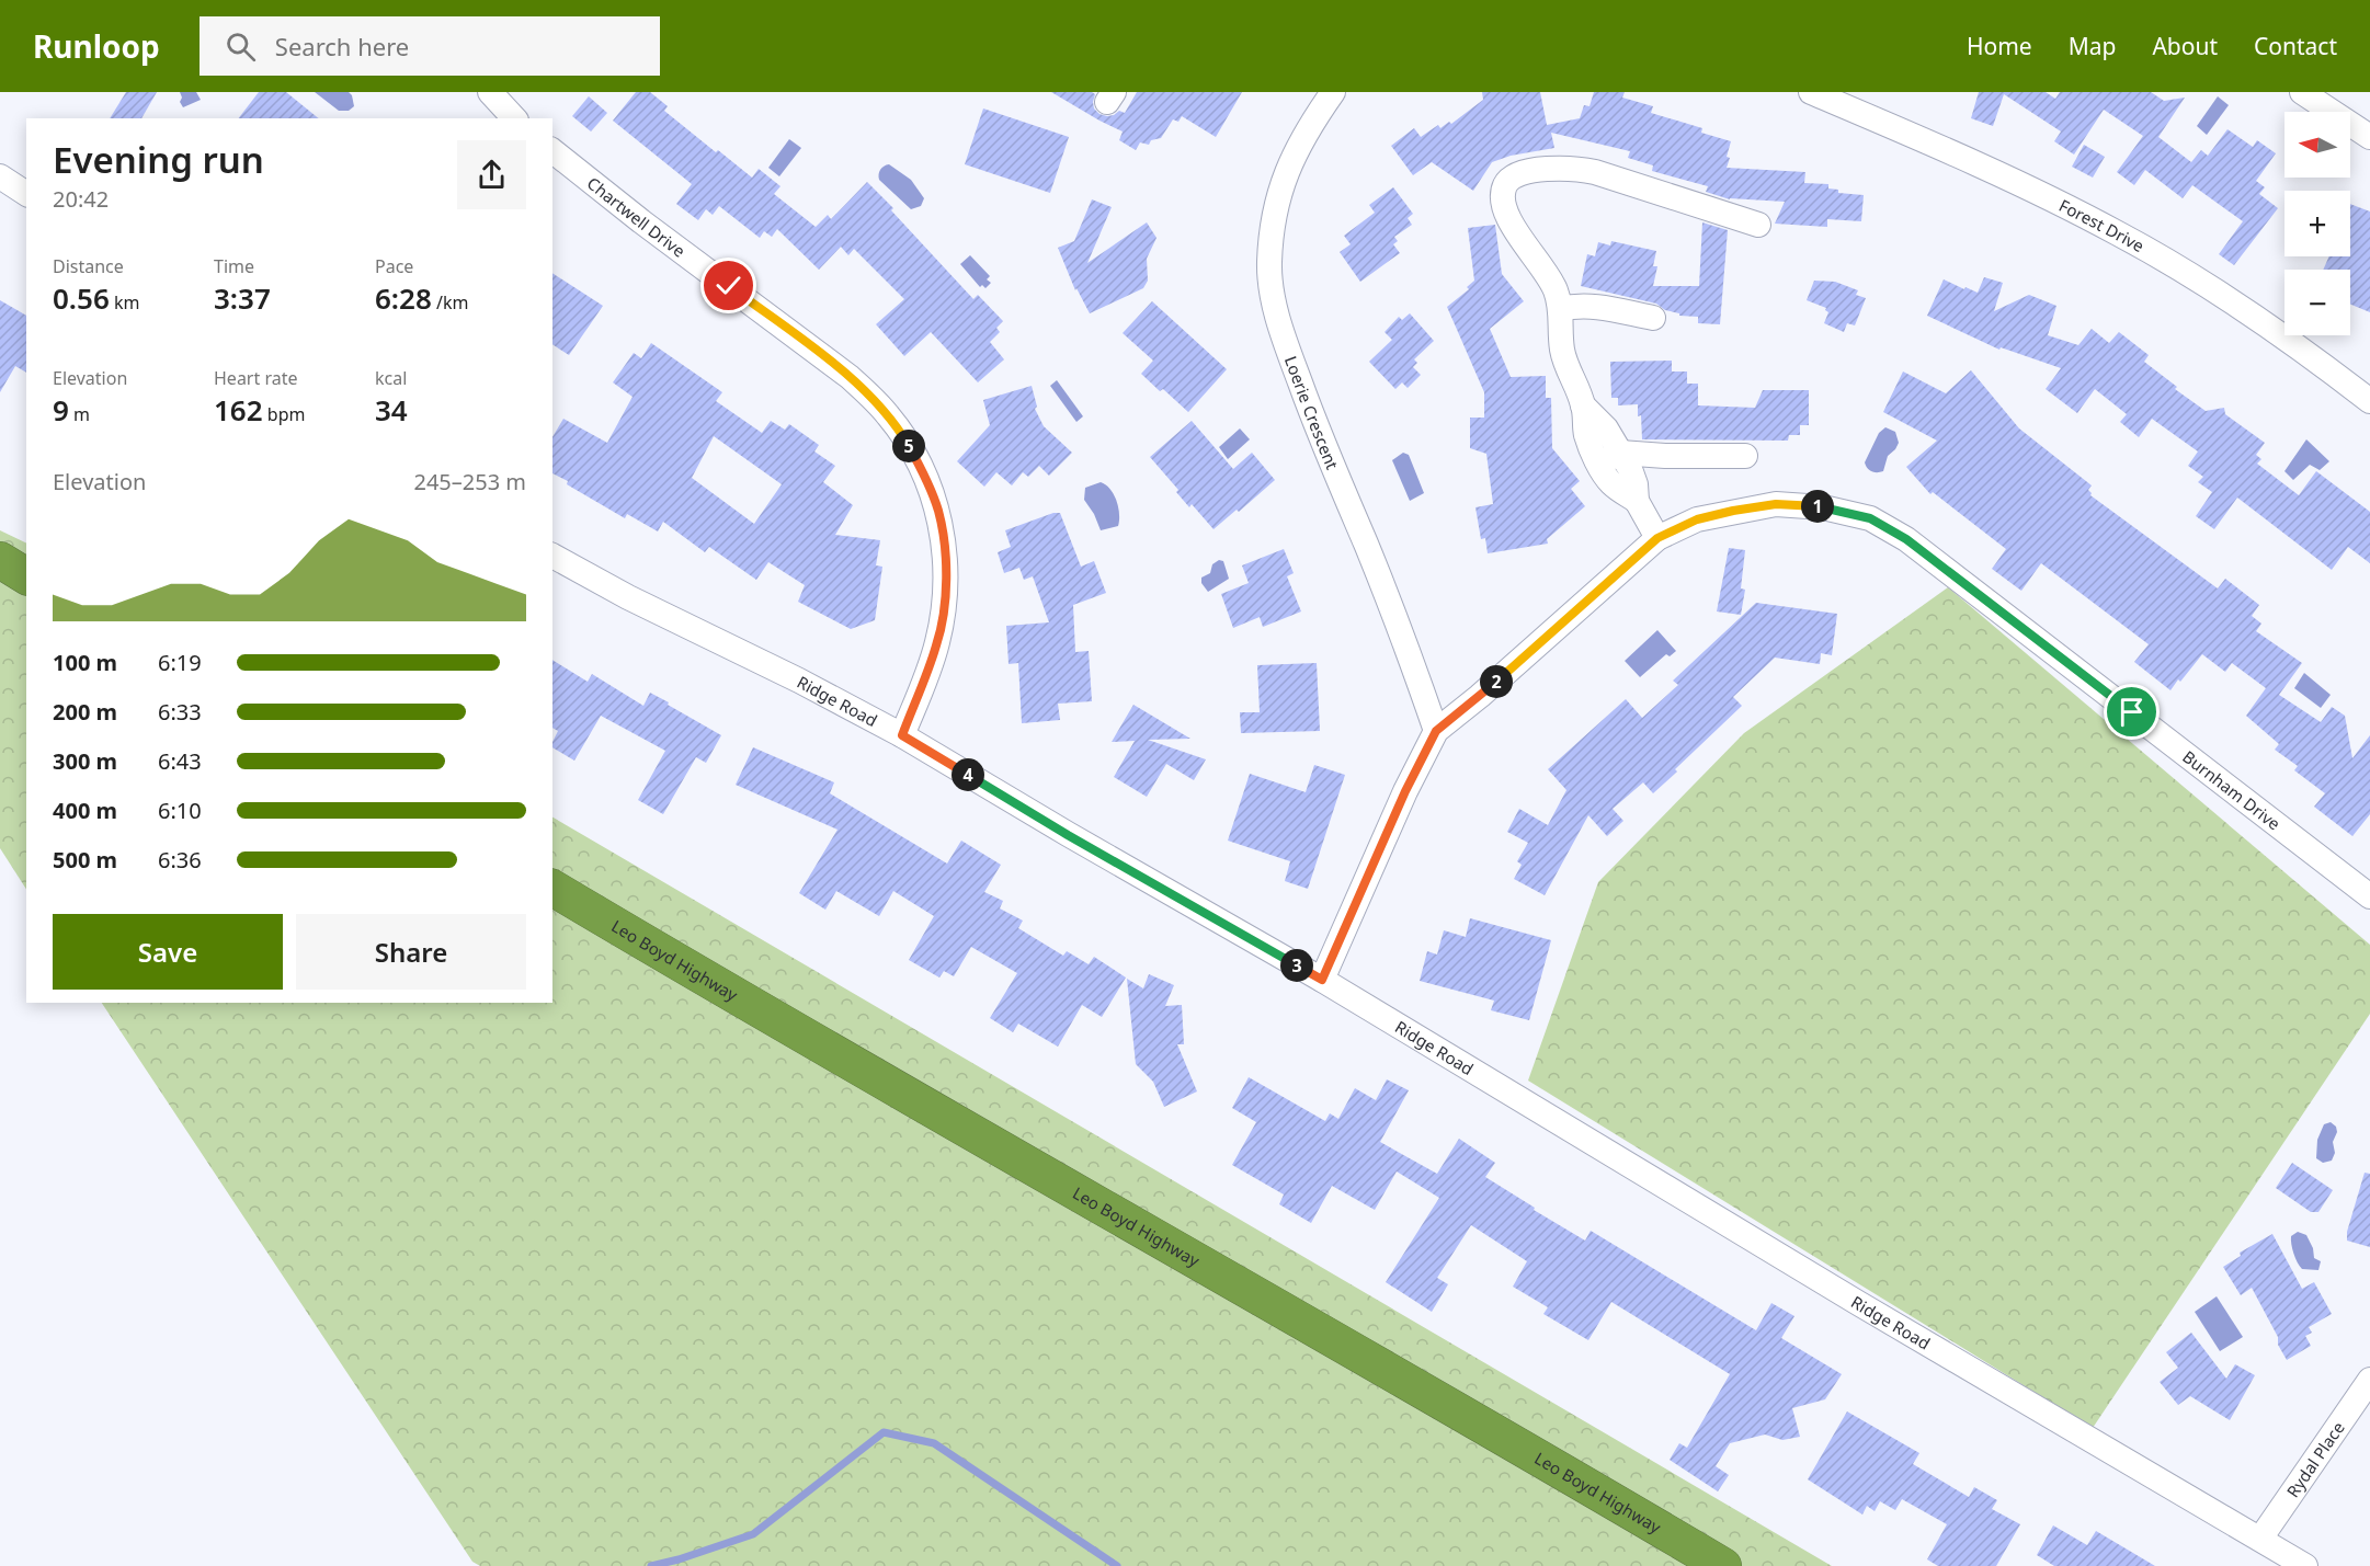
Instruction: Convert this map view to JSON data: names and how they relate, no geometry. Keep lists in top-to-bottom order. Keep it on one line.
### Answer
{"streets":{"highway":["Leo Boyd Highway"],"street":["Chartwell Drive","Forest Drive","Loerie Crescent","Ridge Road","Burnham Drive","Rydal Place"]},"crossings":[["Chartwell Drive","Ridge Road"],["Loerie Crescent","Burnham Drive"],["Ridge Road","Burnham Drive"],["Ridge Road","Rydal Place"]],"north":"left","page":{"header":"Runloop","search":"Search here","nav":["Home","Map","About","Contact"],"map_buttons":["+","−"],"heading":["Evening run","20:42"],"stats":[["Distance","0.56 km"],["Time","3:37"],["Pace","6:28 /km"],["Elevation","9 m"],["Heart rate","162 bpm"],["kcal","34"]],"pins":["5","1","2","4","3"],"chart":["Elevation","245–253 m"],"list":[{"name":"100 m","note":"6:19"},{"name":"200 m","note":"6:33"},{"name":"300 m","note":"6:43"},{"name":"400 m","note":"6:10"},{"name":"500 m","note":"6:36"}],"buttons":["Save","Share"]}}
